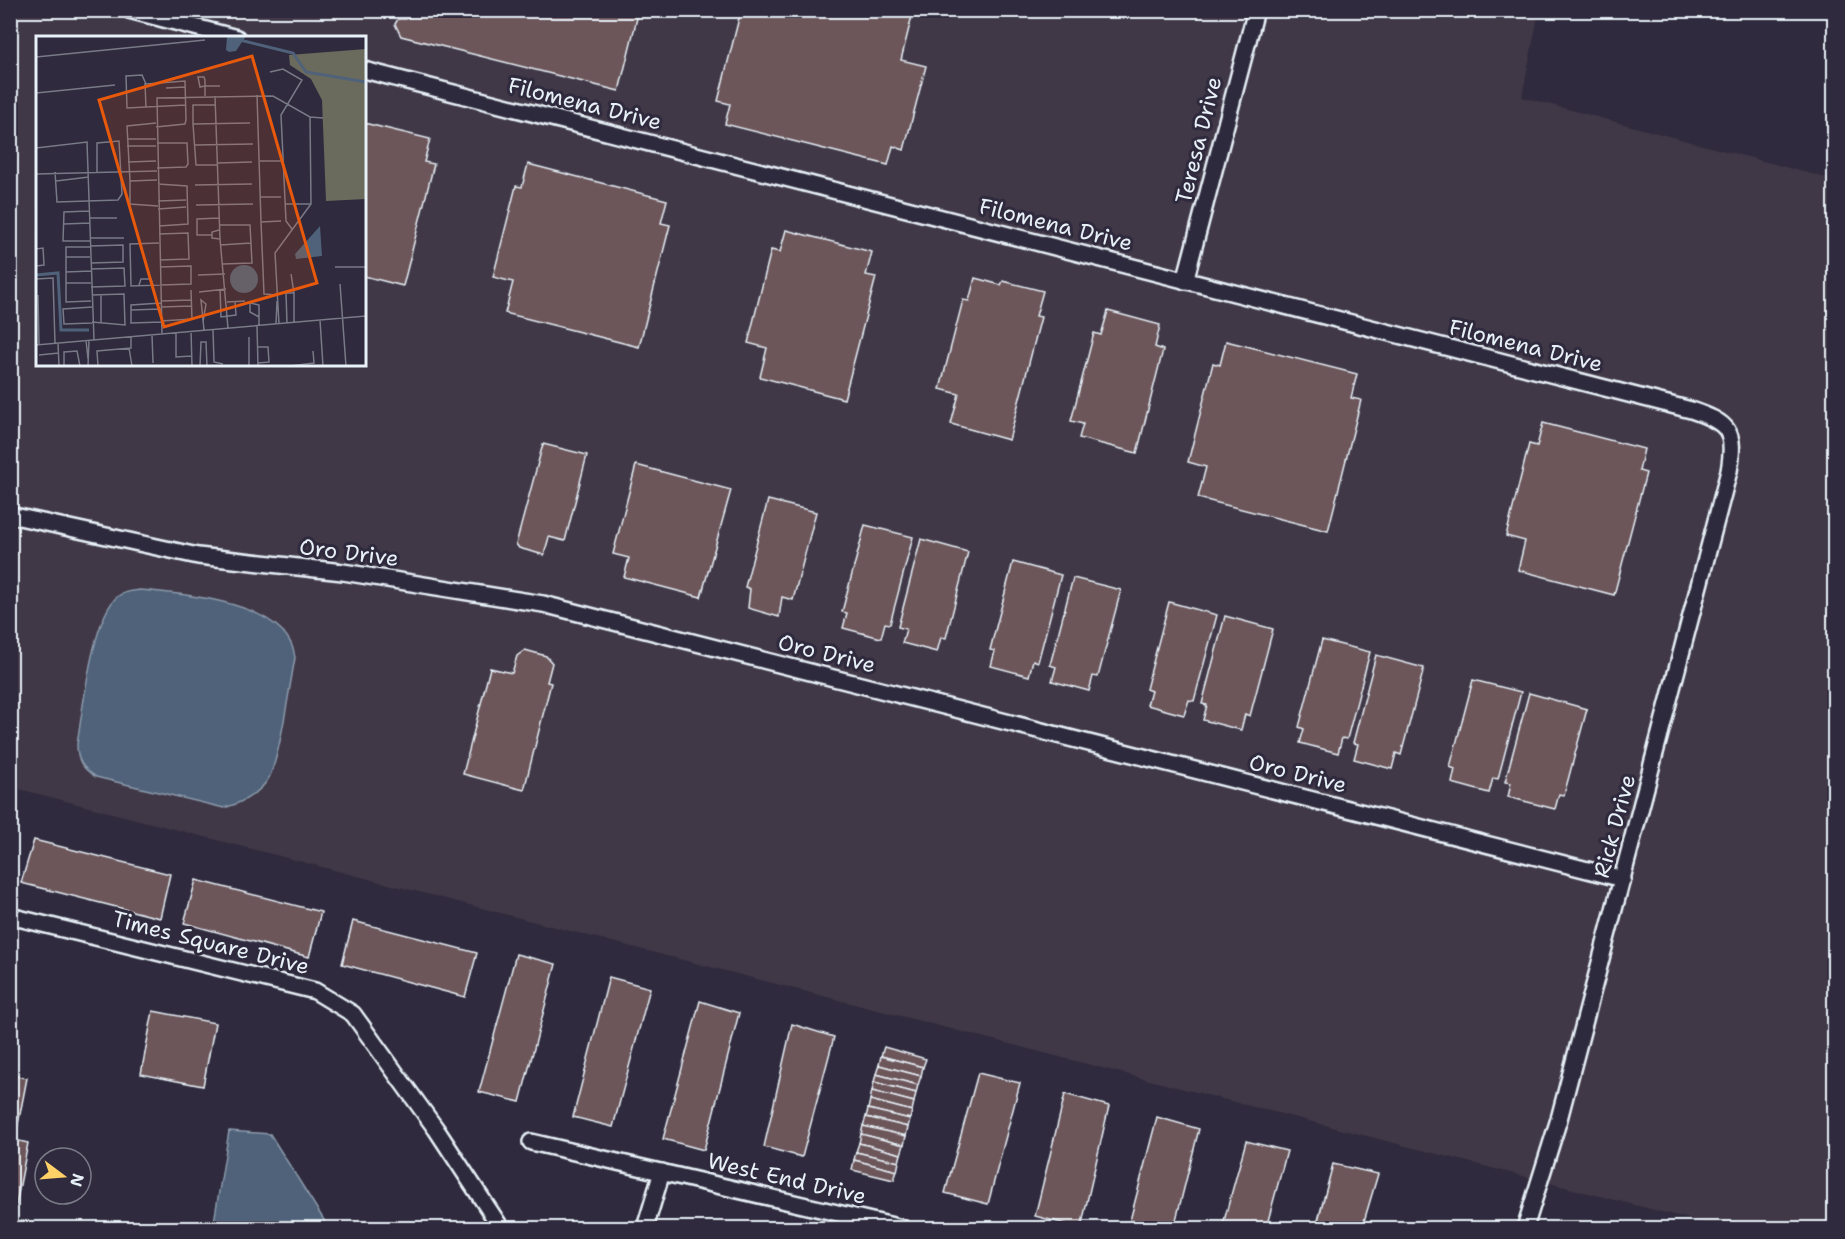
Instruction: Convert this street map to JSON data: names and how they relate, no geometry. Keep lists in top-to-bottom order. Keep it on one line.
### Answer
{"streets":{"street":["Filomena Drive","Teresa Drive","Oro Drive","Rick Drive","Times Square Drive","West End Drive"]},"crossings":[["Filomena Drive","Teresa Drive"],["Filomena Drive","Rick Drive"],["Oro Drive","Rick Drive"]],"north":"right"}
